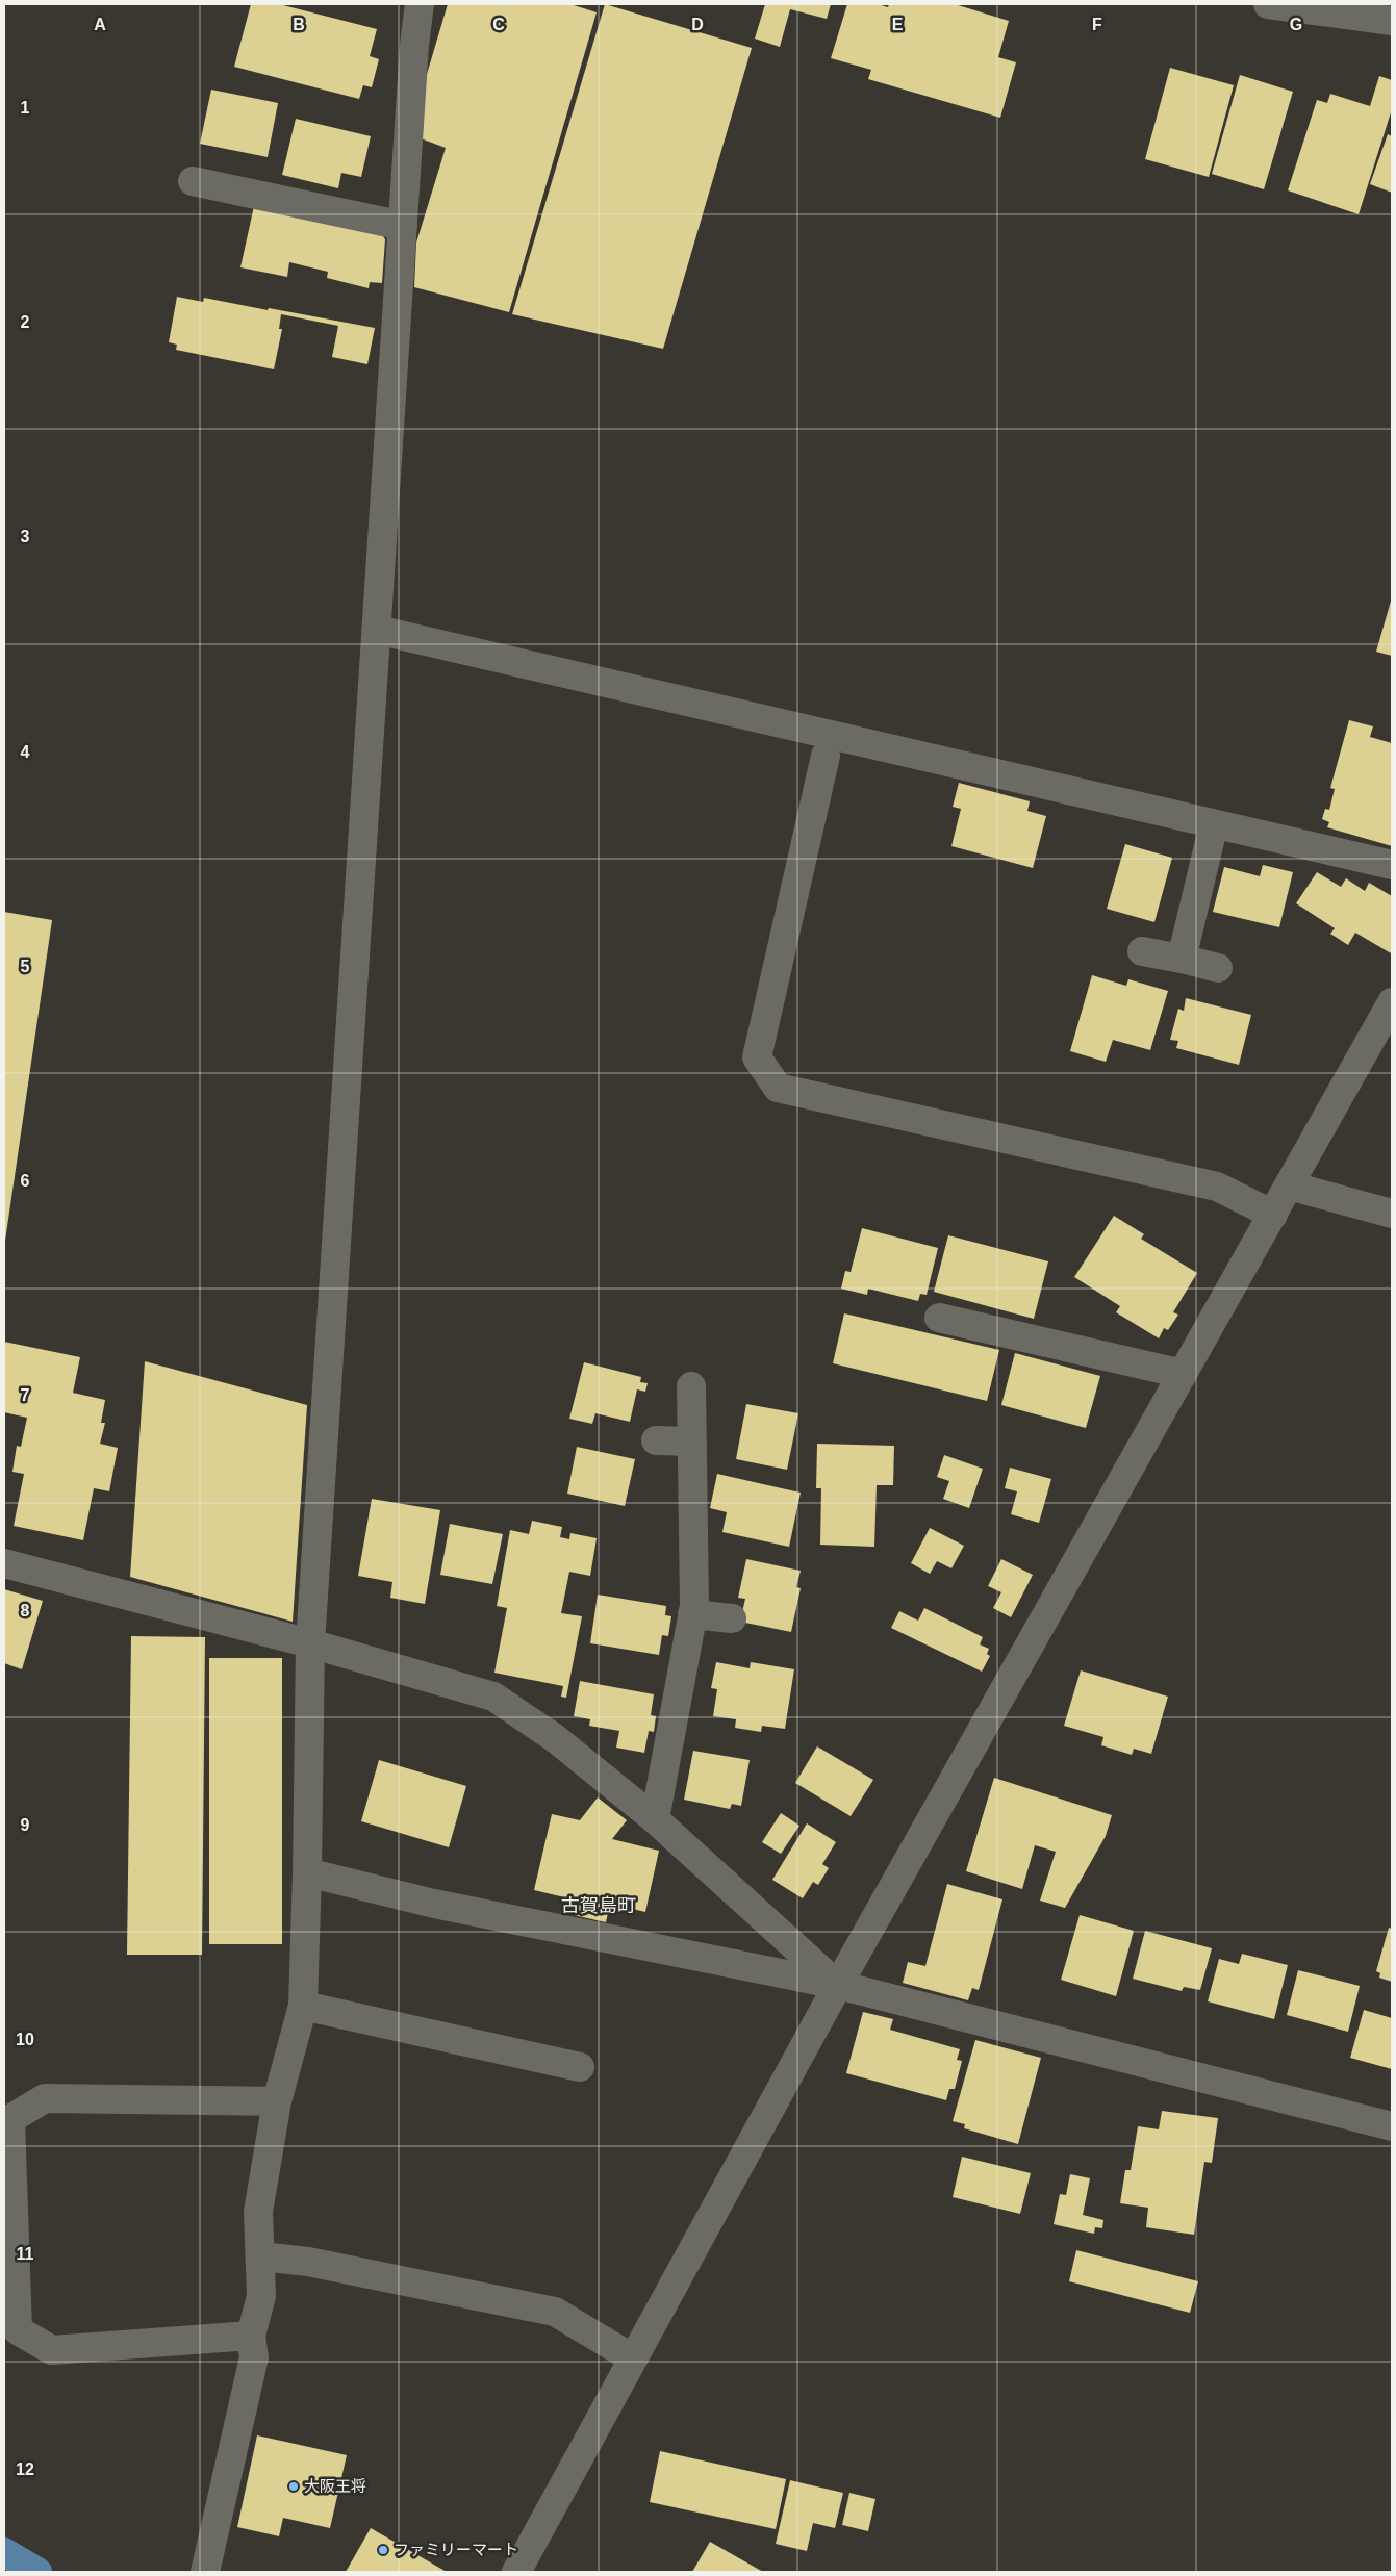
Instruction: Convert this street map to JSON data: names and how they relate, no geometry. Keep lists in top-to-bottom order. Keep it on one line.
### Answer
{"districts":["古賀島町"],"places":["大阪王将","ファミリーマート"],"grid":{"columns":["A","B","C","D","E","F","G"],"rows":["1","2","3","4","5","6","7","8","9","10","11","12"]}}
